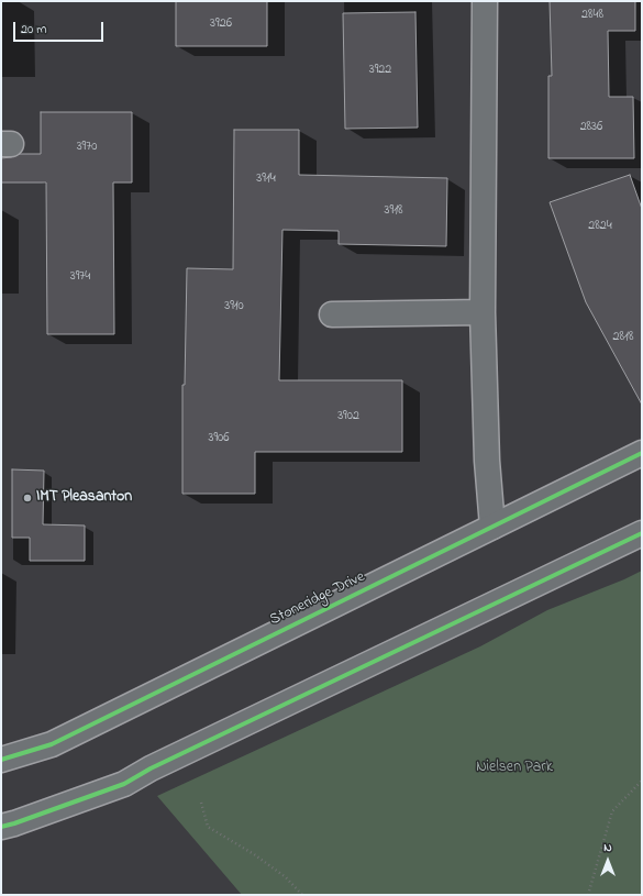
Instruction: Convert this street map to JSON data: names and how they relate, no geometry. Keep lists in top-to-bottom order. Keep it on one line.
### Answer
{"streets":{"main road":["Stoneridge Drive"]},"parks":["Nielsen Park"],"places":["IMT Pleasanton"],"house_numbers":["2848","3926","3922","2836","3970","3914","3918","2824","3974","3910","2818","3902","3906"],"scale_bar":"20 m","north":"top"}
